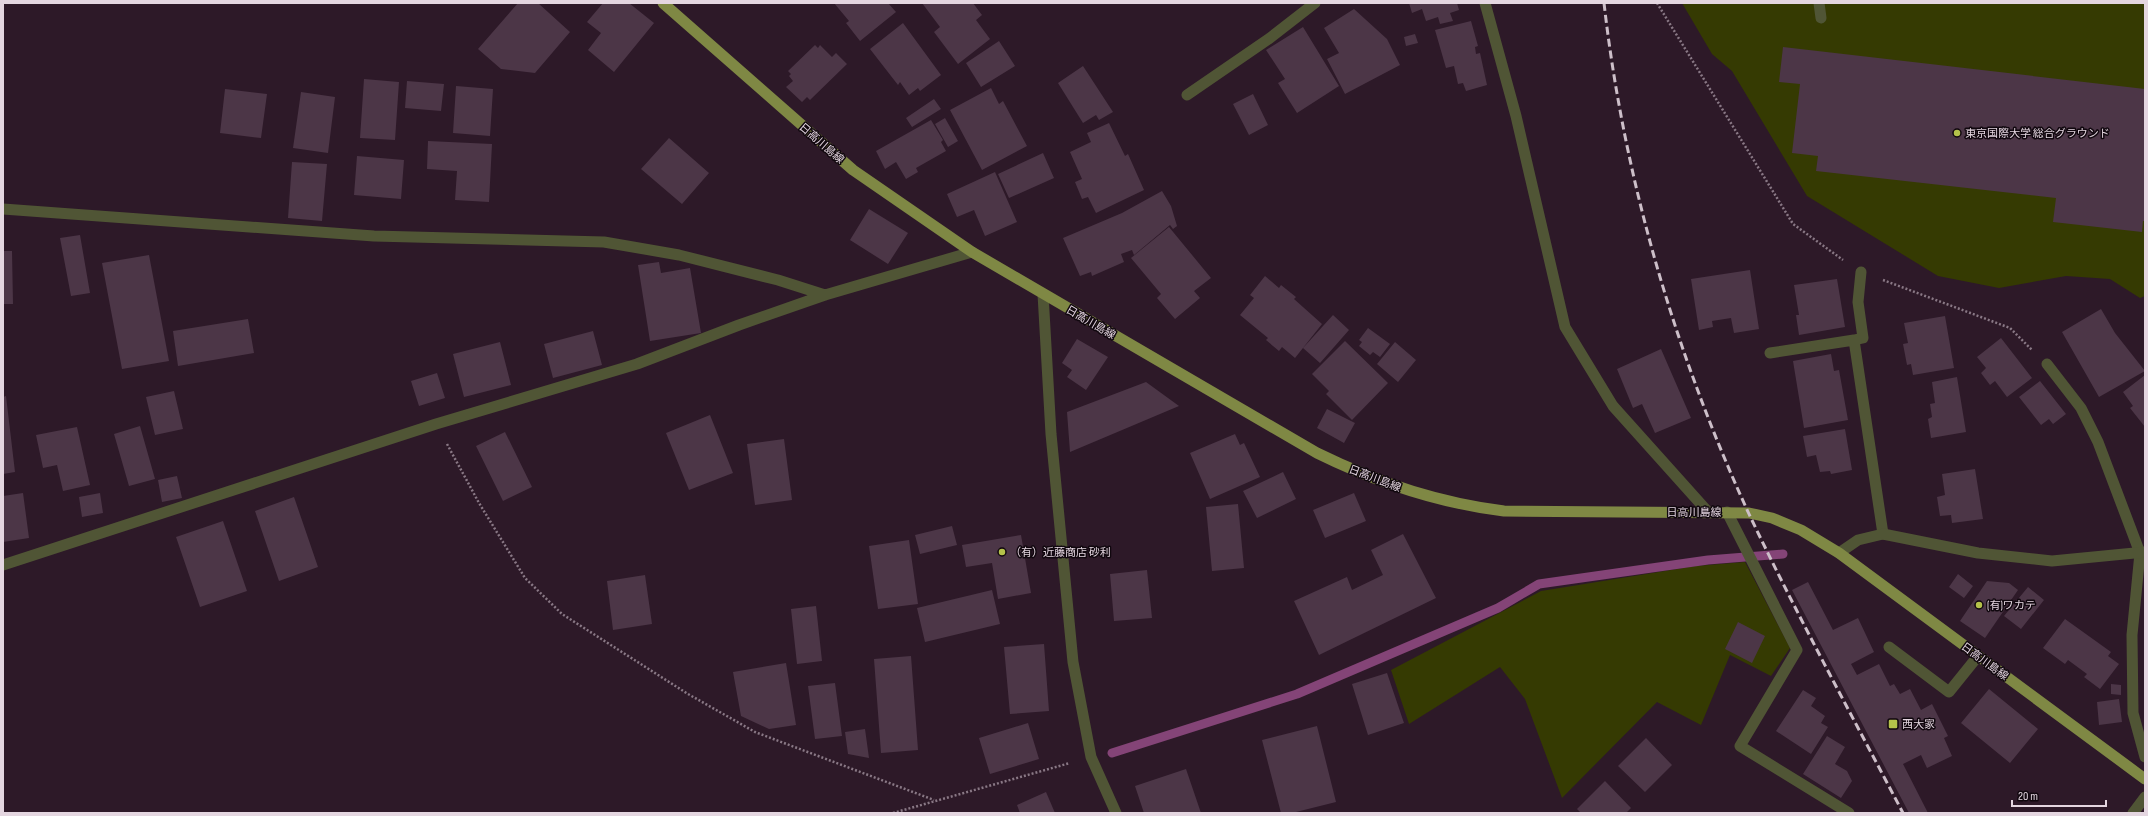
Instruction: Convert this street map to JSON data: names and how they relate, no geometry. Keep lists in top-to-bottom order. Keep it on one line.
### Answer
{"streets":{"main road":["日高川島線"]},"places":{"other":["東京国際大学 総合グラウンド","（有）近藤商店 砂利","(有)ワカテ"],"transit":["西大家"]},"scale_bar":"20 m"}
